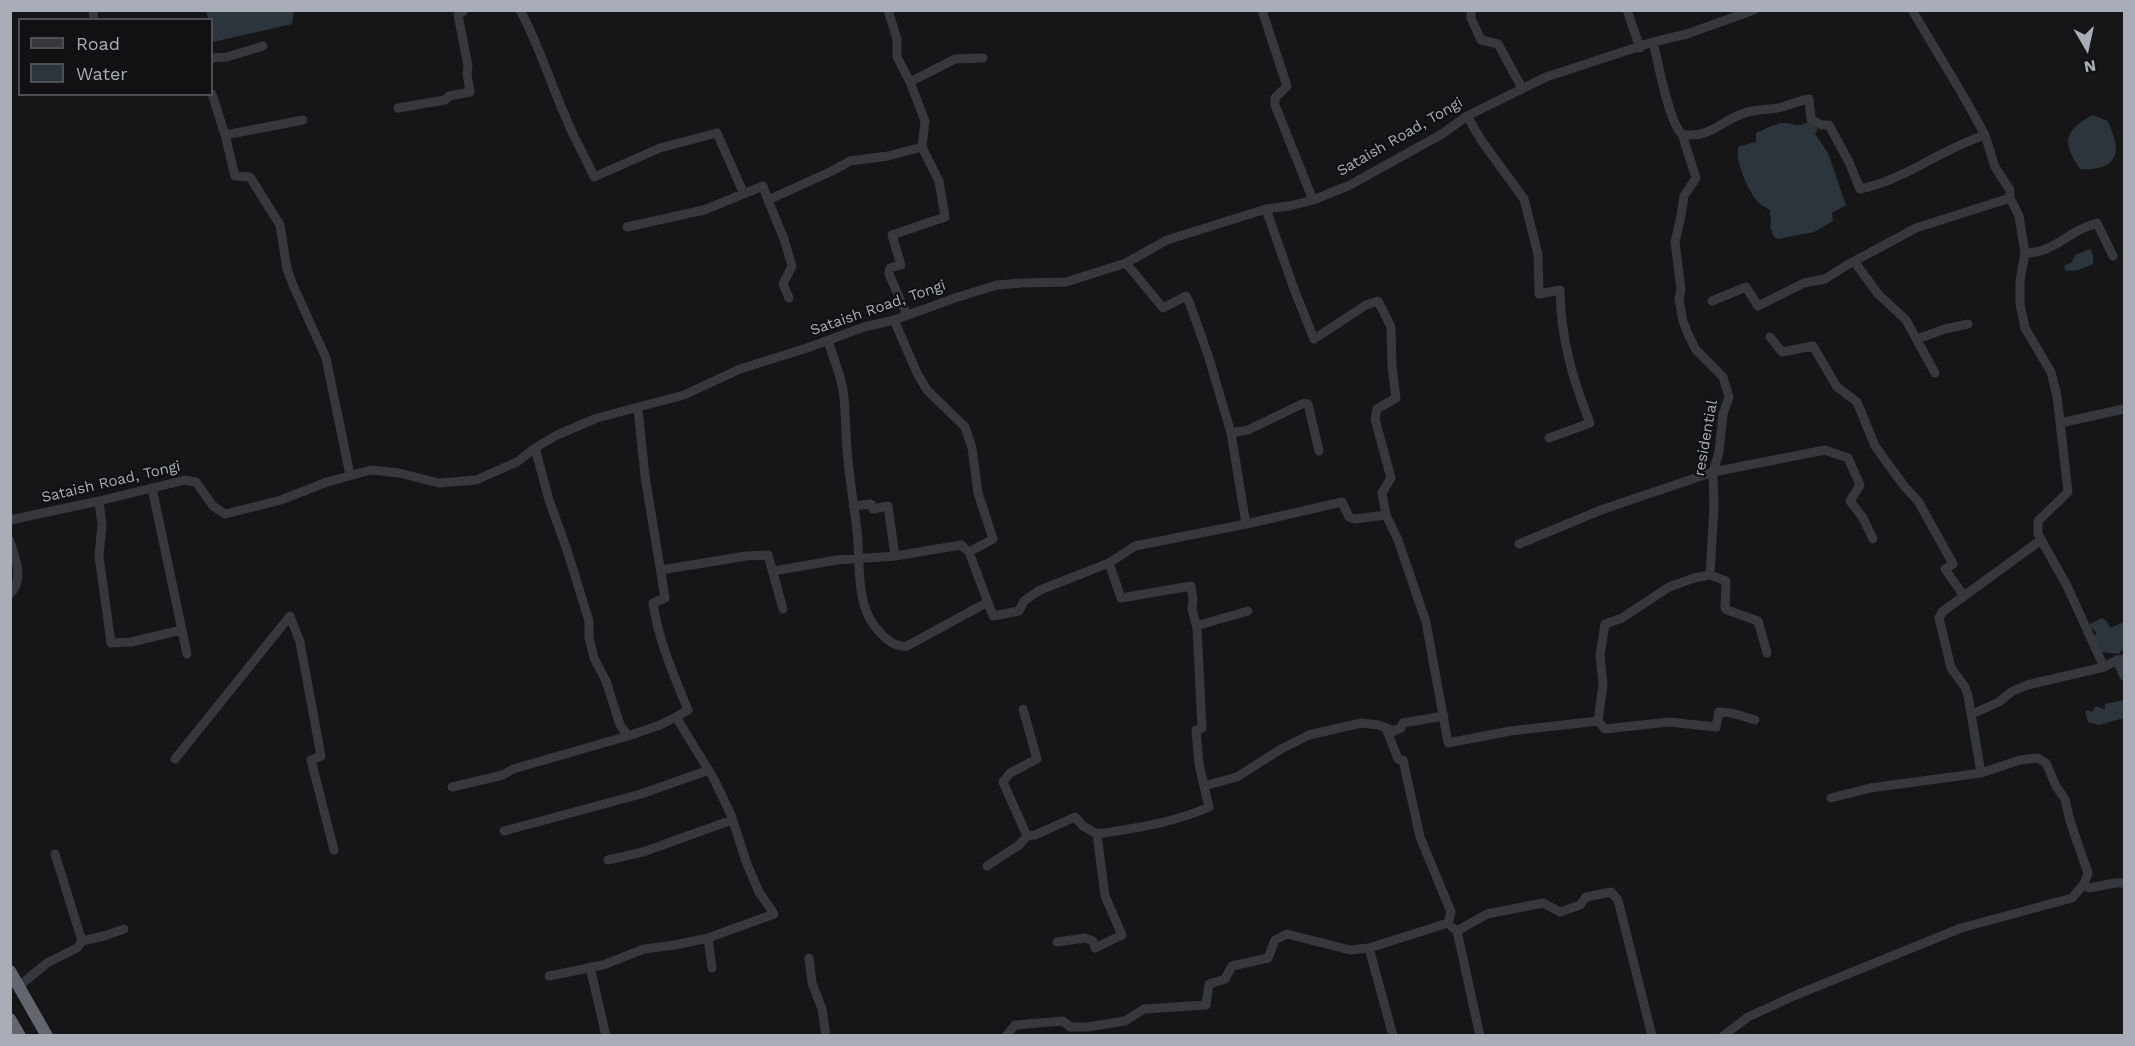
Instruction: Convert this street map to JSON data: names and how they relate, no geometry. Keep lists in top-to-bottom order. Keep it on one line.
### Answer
{"streets":{"street":["Sataish Road, Tongi","residential"]},"crossings":[["Sataish Road, Tongi","residential"]],"legend":["Road","Water"],"north":"bottom"}
